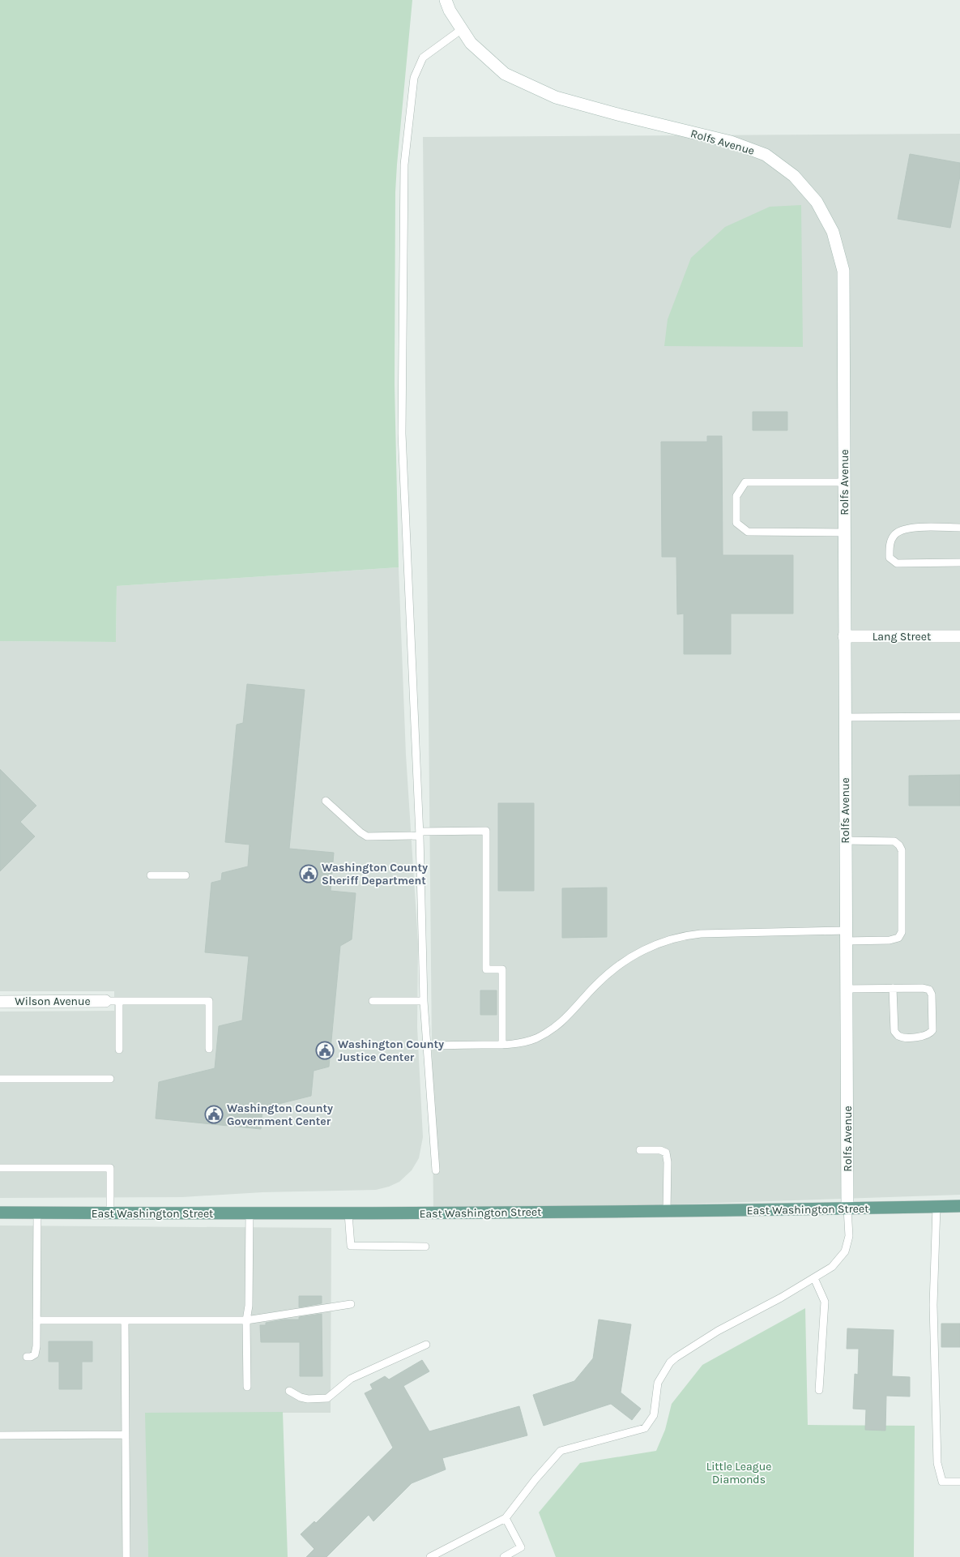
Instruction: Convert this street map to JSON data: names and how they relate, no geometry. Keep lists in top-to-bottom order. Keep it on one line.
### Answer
{"streets":{"main road":["East Washington Street"],"street":["Rolfs Avenue","Lang Street","Wilson Avenue"]},"crossings":[["Rolfs Avenue","Lang Street"],["Rolfs Avenue","East Washington Street"]],"parks":["Little League Diamonds"],"places":{"public building":["Washington County Sheriff Department","Washington County Justice Center","Washington County Government Center"]}}
